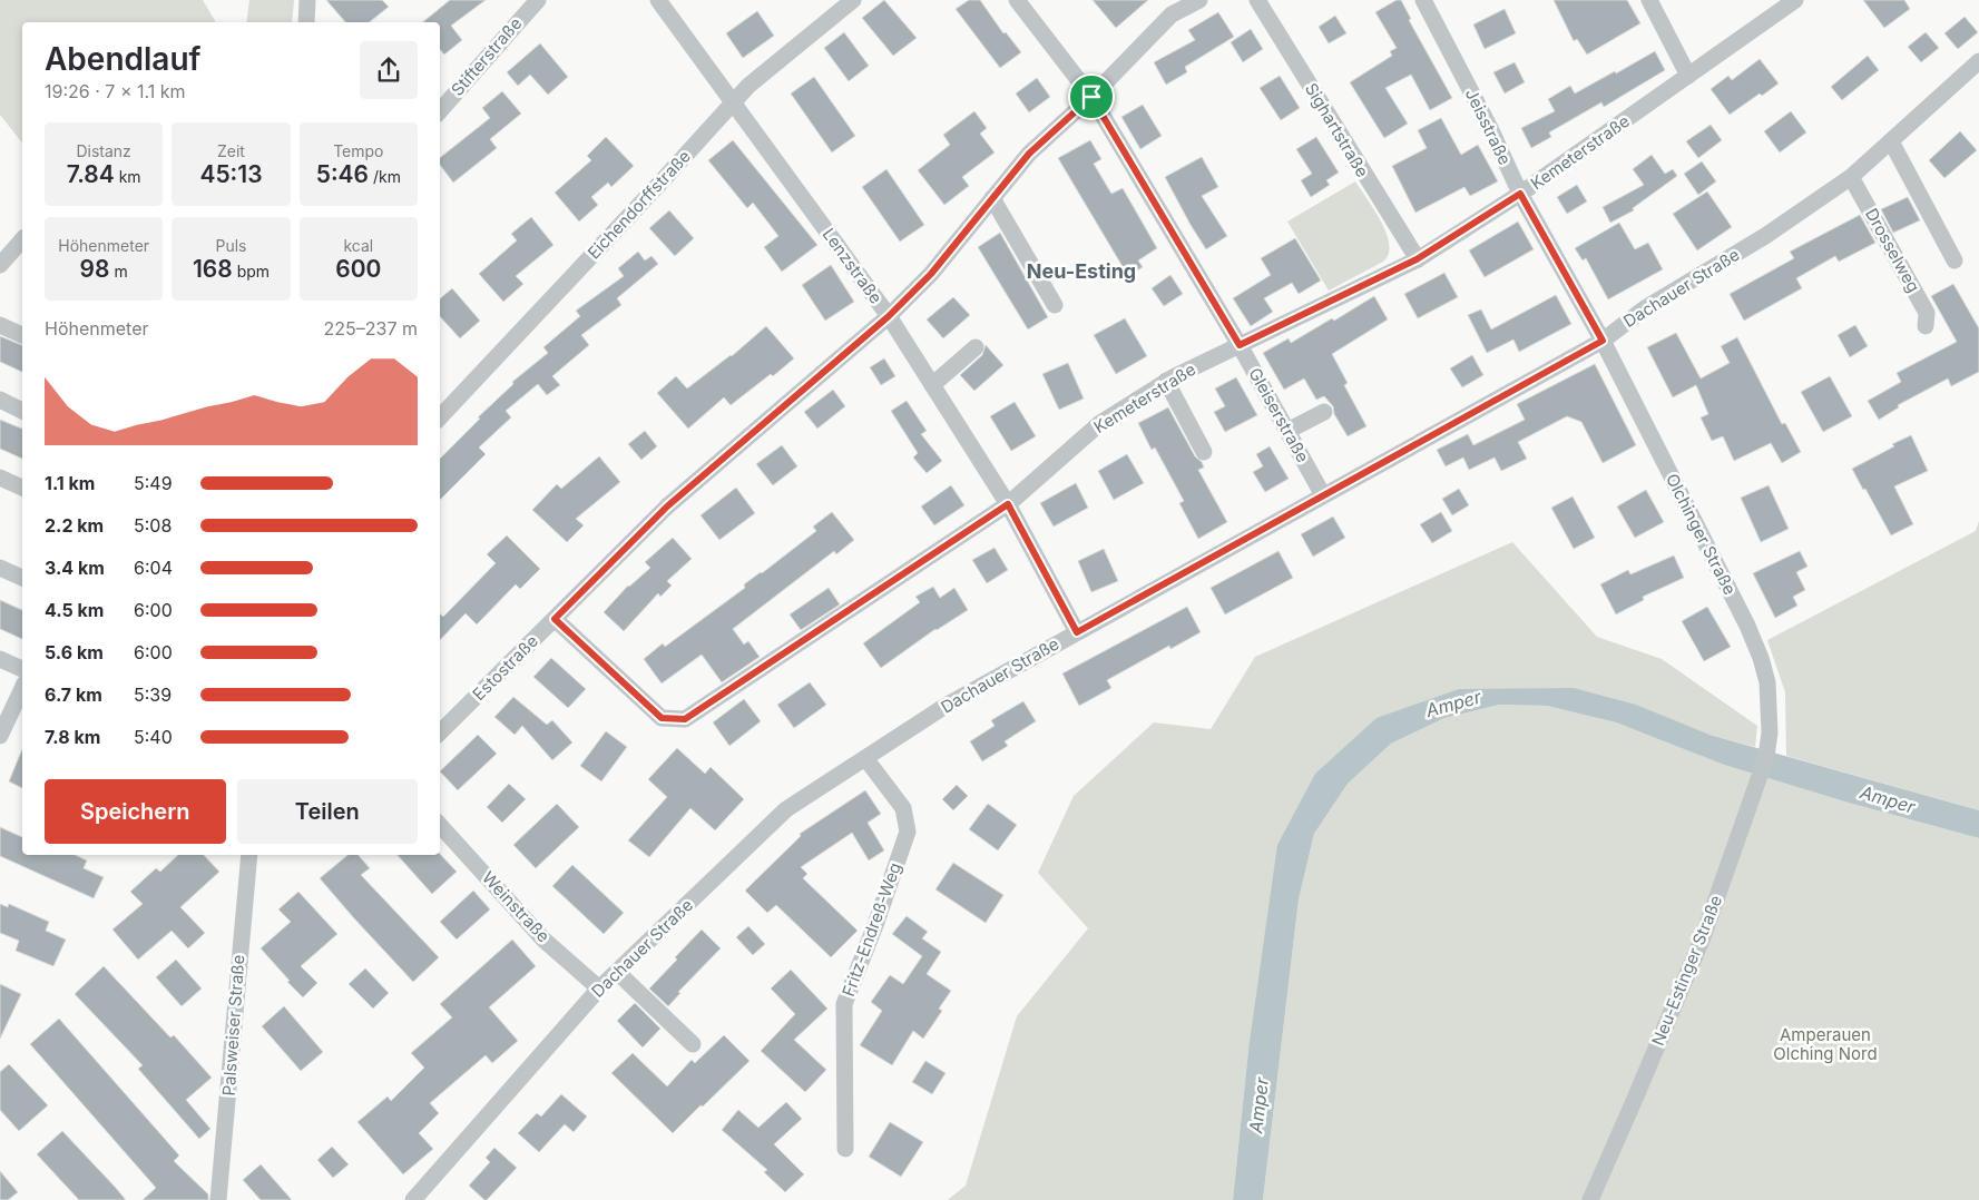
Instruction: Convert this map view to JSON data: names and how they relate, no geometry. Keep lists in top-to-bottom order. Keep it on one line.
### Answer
{"streets":{"street":["Stifterstraße","Jeisstraße","Sighartstraße","Kemeterstraße","Eichendorffstraße","Drosselweg","Lenzstraße","Dachauer Straße","Gleiserstraße","Olchinger Straße","Estostraße","Weinstraße","Fritz-Endreß-Weg","Neu-Estinger Straße","Palsweiser Straße"]},"crossings":[["Jeisstraße","Kemeterstraße"],["Jeisstraße","Dachauer Straße"],["Jeisstraße","Olchinger Straße"],["Sighartstraße","Kemeterstraße"],["Kemeterstraße","Lenzstraße"],["Kemeterstraße","Gleiserstraße"],["Kemeterstraße","Estostraße"],["Eichendorffstraße","Lenzstraße"],["Drosselweg","Dachauer Straße"],["Lenzstraße","Dachauer Straße"],["Lenzstraße","Estostraße"],["Dachauer Straße","Gleiserstraße"],["Dachauer Straße","Olchinger Straße"],["Dachauer Straße","Weinstraße"],["Dachauer Straße","Fritz-Endreß-Weg"],["Gleiserstraße","Estostraße"],["Olchinger Straße","Neu-Estinger Straße"]],"districts":["Neu-Esting"],"water":["Amper"],"parks":["Amperauen Olching Nord"],"page":{"heading":["Abendlauf","19:26 · 7 × 1.1 km"],"stats":[["Distanz","7.84 km"],["Zeit","45:13"],["Tempo","5:46 /km"],["Höhenmeter","98 m"],["Puls","168 bpm"],["kcal","600"]],"chart":["Höhenmeter","225–237 m"],"list":[{"name":"1.1 km","note":"5:49"},{"name":"2.2 km","note":"5:08"},{"name":"3.4 km","note":"6:04"},{"name":"4.5 km","note":"6:00"},{"name":"5.6 km","note":"6:00"},{"name":"6.7 km","note":"5:39"},{"name":"7.8 km","note":"5:40"}],"buttons":["Speichern","Teilen"]}}
